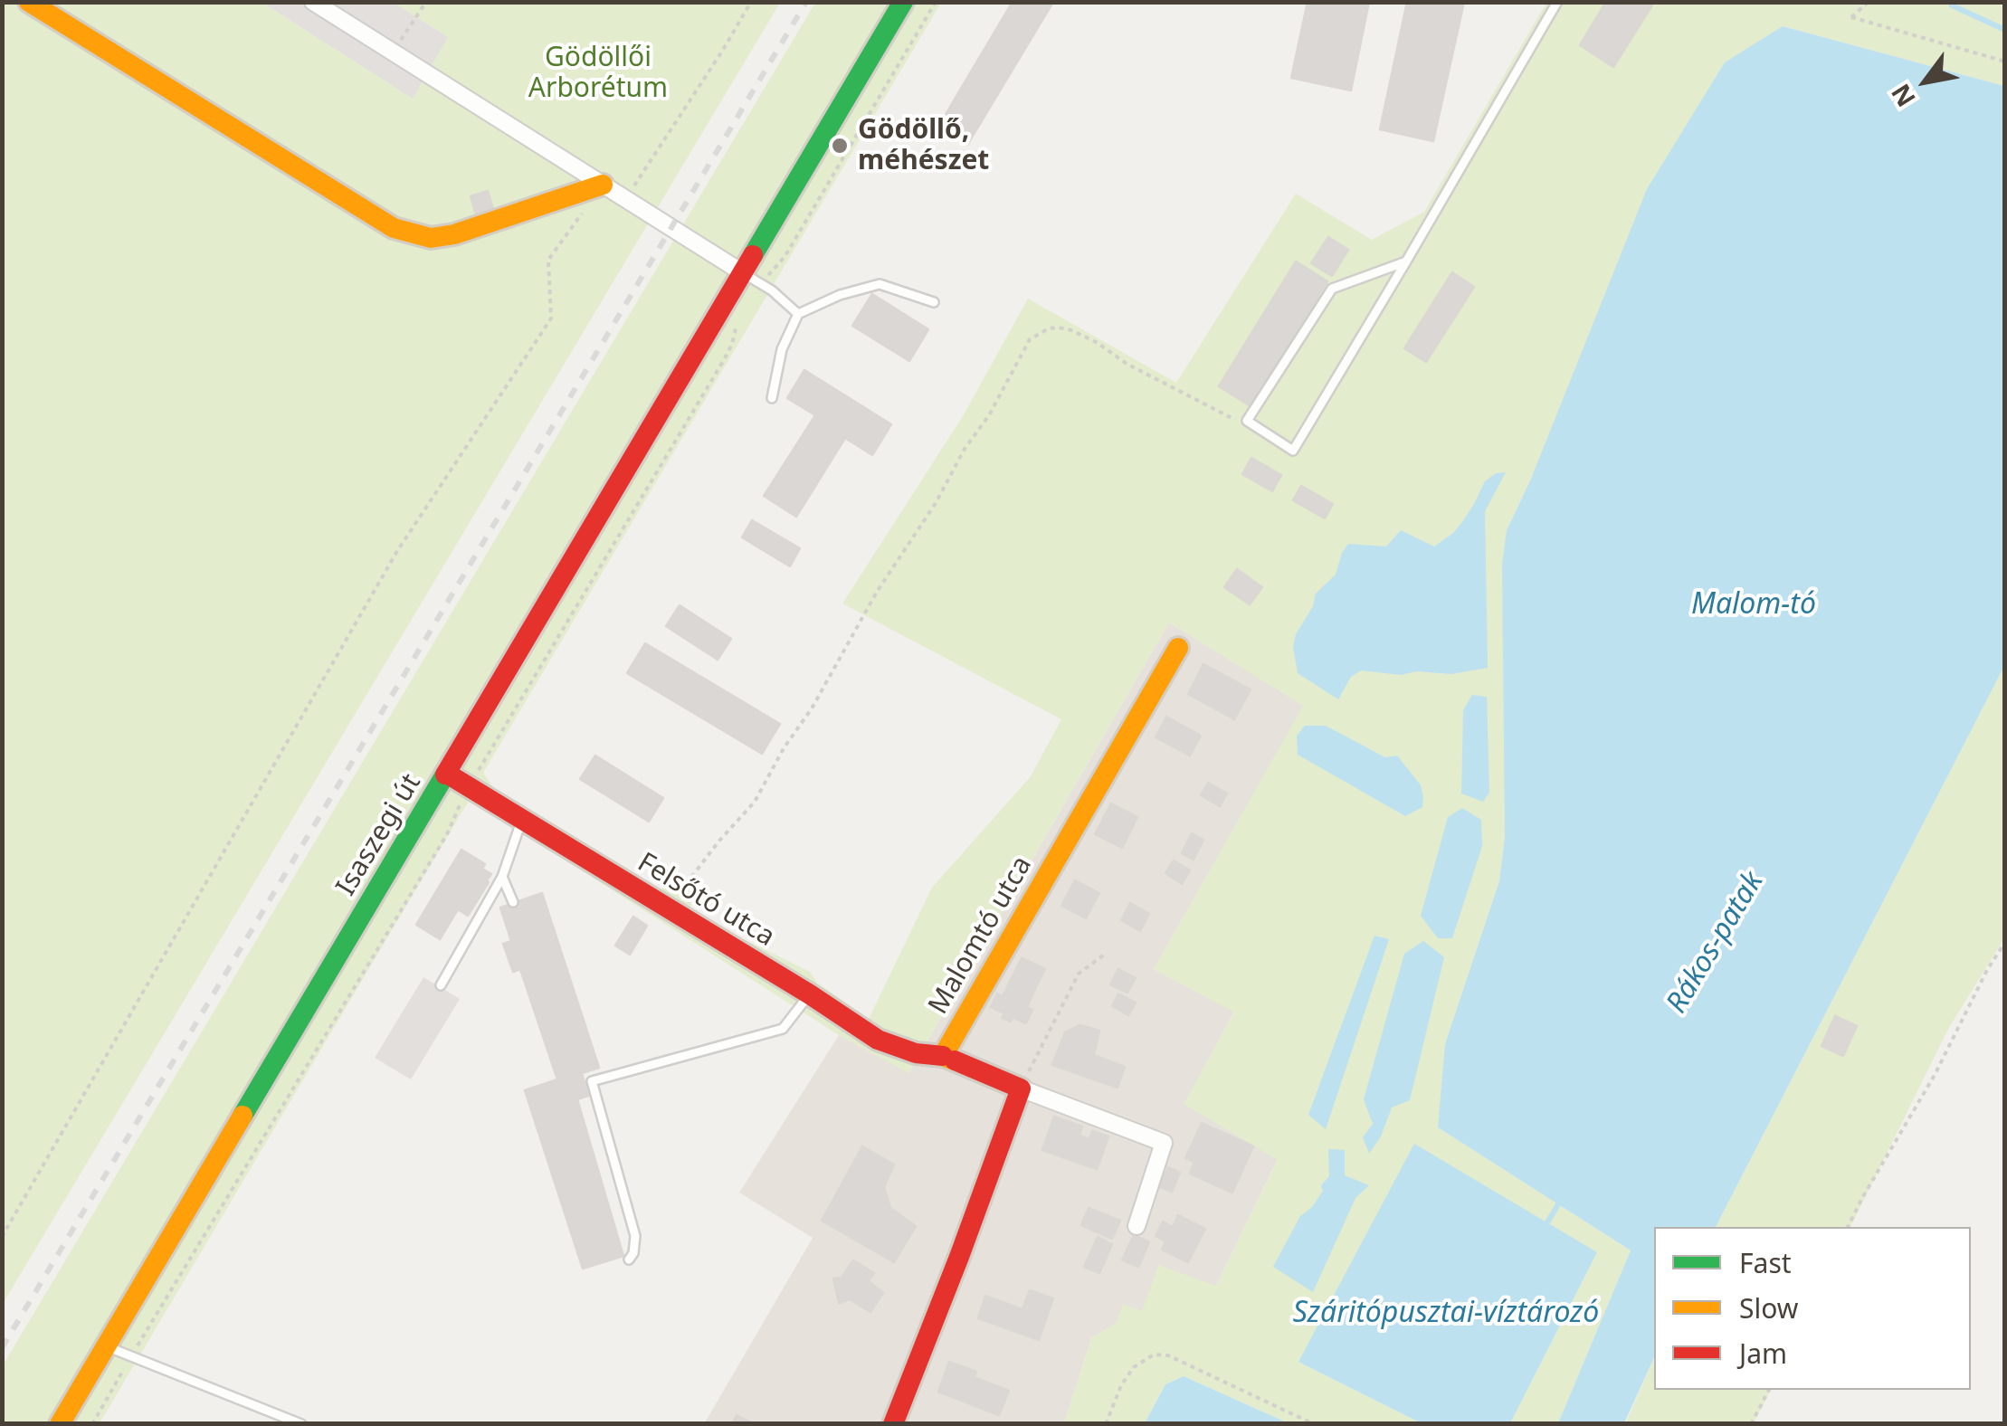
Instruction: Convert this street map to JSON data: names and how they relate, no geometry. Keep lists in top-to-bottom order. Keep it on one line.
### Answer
{"streets":{"street":["Isaszegi út","Felsőtó utca","Malomtó utca"]},"crossings":[["Isaszegi út","Felsőtó utca"],["Felsőtó utca","Malomtó utca"]],"water":["Malom-tó","Rákos-patak","Száritópusztai-víztározó"],"parks":["Gödöllői Arborétum"],"places":["Gödöllő, méhészet"],"legend":["Fast","Slow","Jam"],"north":"bottom left"}
